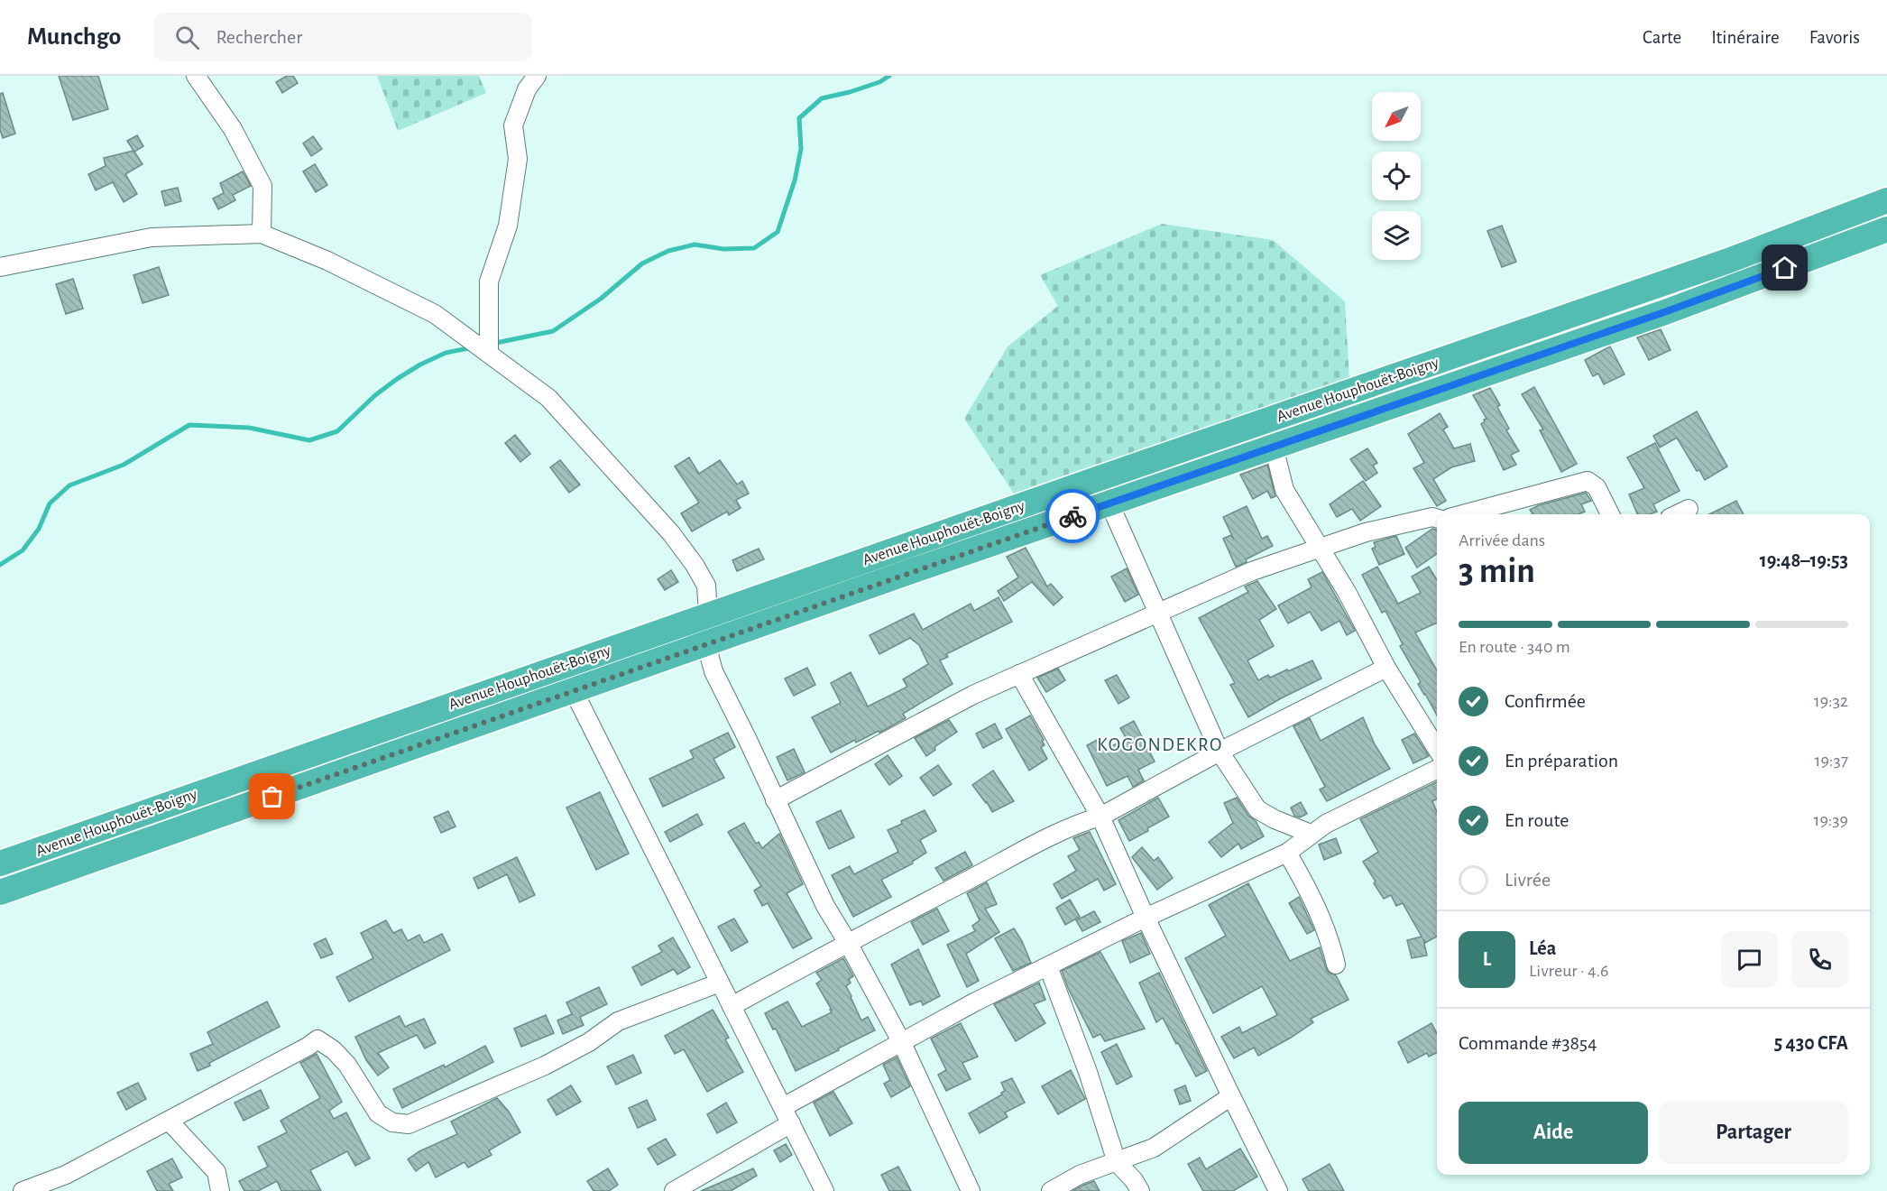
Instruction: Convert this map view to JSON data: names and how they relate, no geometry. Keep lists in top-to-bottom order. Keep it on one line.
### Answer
{"streets":{"highway":["Avenue Houphouët-Boigny"]},"districts":["KOGONDEKRO"],"north":"bottom left","page":{"header":"Munchgo","search":"Rechercher","nav":["Carte","Itinéraire","Favoris"],"heading":["3 min","Arrivée dans","19:48–19:53"],"panel":["Léa","Livreur · 4.6","Commande #3854","5 430 CFA"],"bar":"En route · 340 m","list":[["Confirmée","19:32"],["En préparation","19:37"],["En route","19:39"],"Livrée"],"round":"L","buttons":["Aide","Partager"]}}
